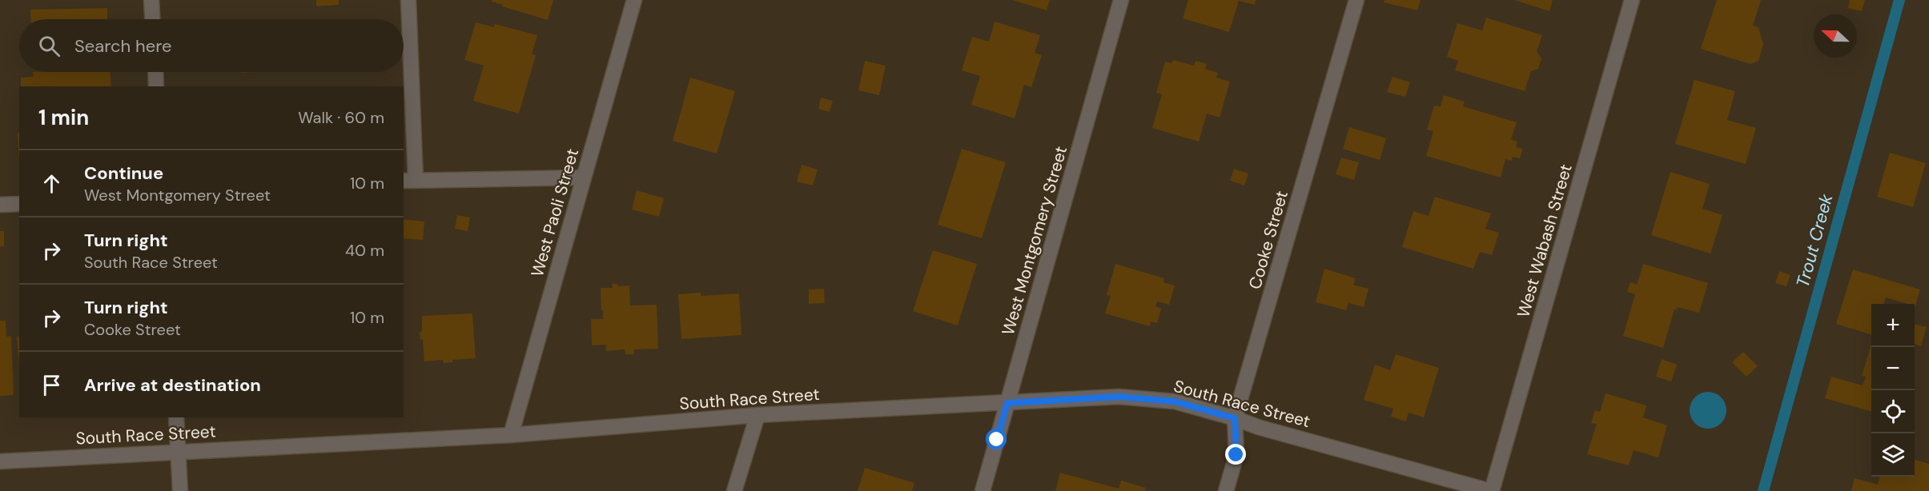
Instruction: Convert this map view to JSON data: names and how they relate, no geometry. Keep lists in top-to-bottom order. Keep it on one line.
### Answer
{"streets":{"street":["West Paoli Street","Cooke Street","West Montgomery Street","West Wabash Street","South Race Street"]},"crossings":[["West Paoli Street","South Race Street"],["Cooke Street","South Race Street"],["West Montgomery Street","South Race Street"],["West Wabash Street","South Race Street"]],"water":["Trout Creek"],"north":"left","page":{"search":"Search here","heading":["1 min","Walk · 60 m"],"list":[["Continue","West Montgomery Street","10 m"],["Turn right","South Race Street","40 m"],["Turn right","Cooke Street","10 m"],"Arrive at destination"],"map_buttons":["+","−"]}}
